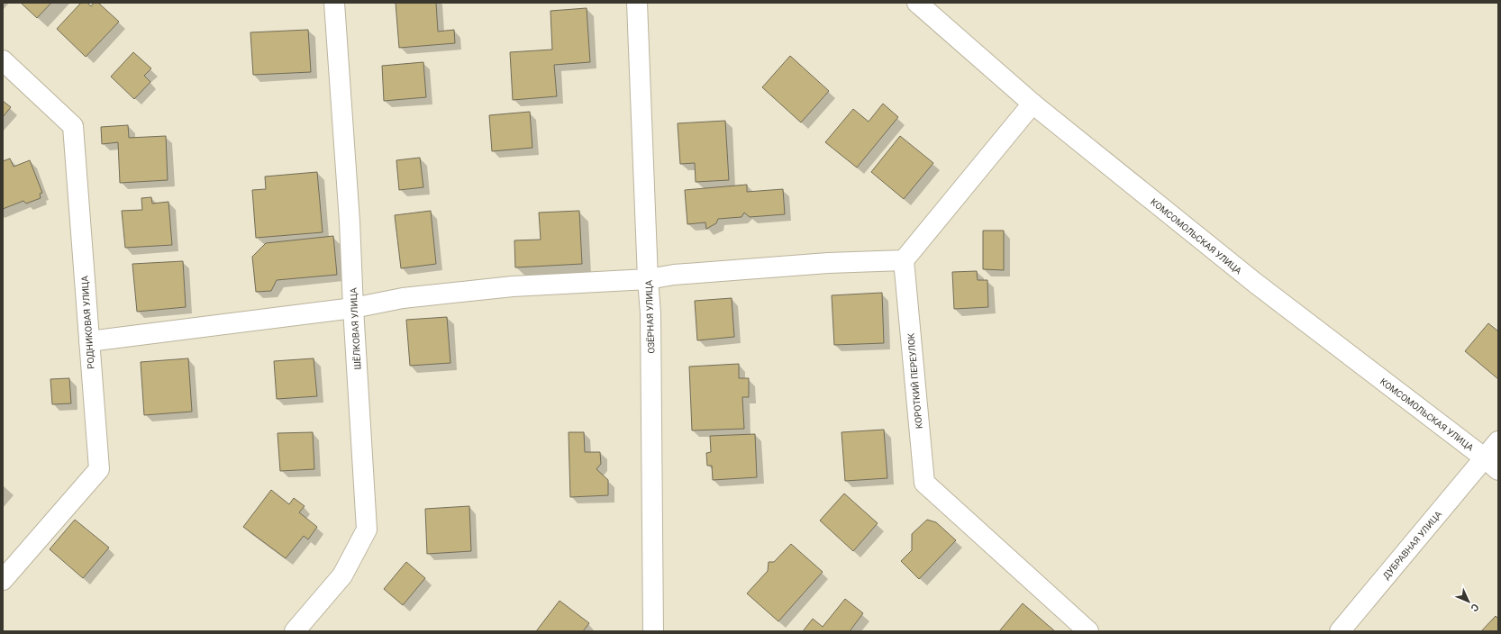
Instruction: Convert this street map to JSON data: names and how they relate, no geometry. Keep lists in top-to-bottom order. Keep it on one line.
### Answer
{"streets":{"street":["КОМСОМОЛЬСКАЯ УЛИЦА","ОЗЁРНАЯ УЛИЦА","РОДНИКОВАЯ УЛИЦА","ШЁЛКОВАЯ УЛИЦА","КОРОТКИЙ ПЕРЕУЛОК","ДУБРАВНАЯ УЛИЦА"]},"crossings":[["КОМСОМОЛЬСКАЯ УЛИЦА","ДУБРАВНАЯ УЛИЦА"]],"north":"bottom right"}
